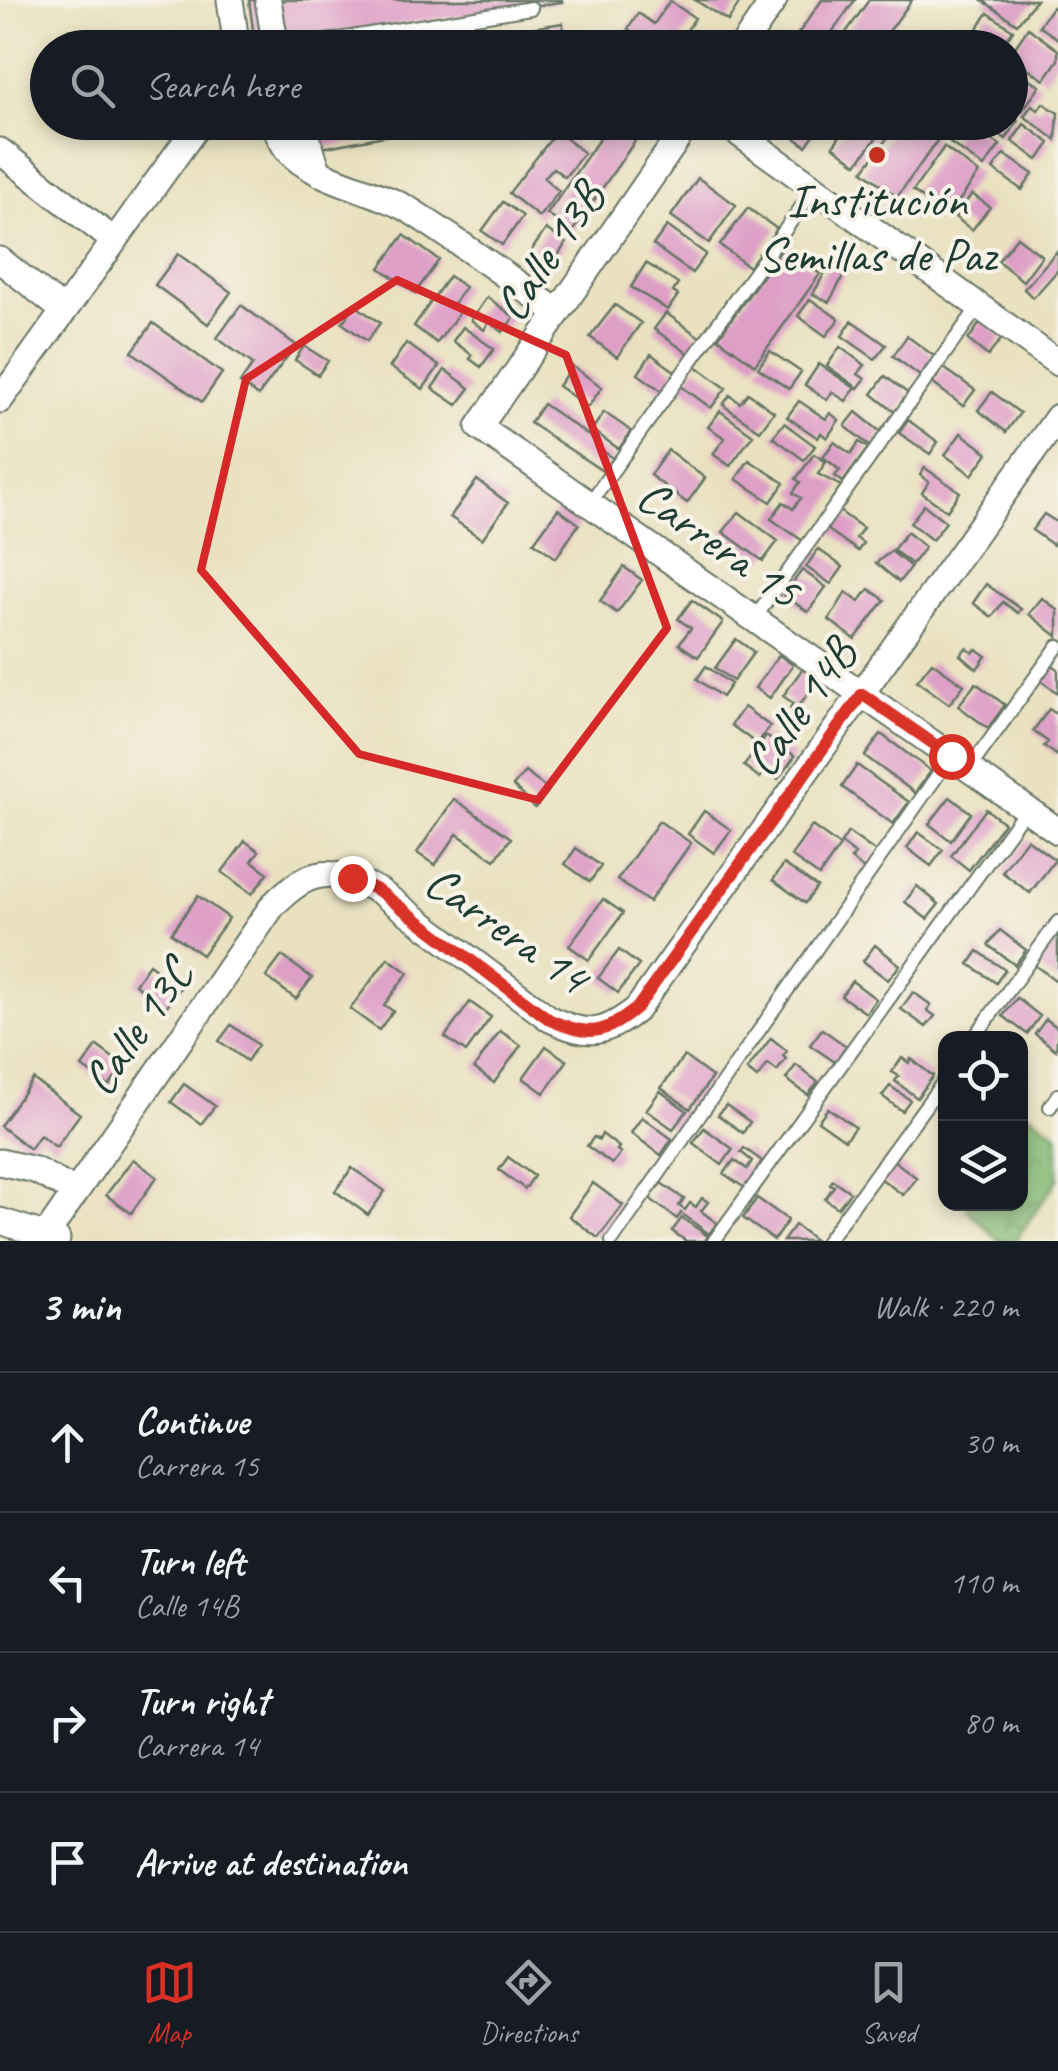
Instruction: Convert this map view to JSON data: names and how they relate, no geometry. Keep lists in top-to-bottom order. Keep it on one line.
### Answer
{"streets":{"street":["Calle 13B","Carrera 15","Calle 14B","Carrera 14","Calle 13C"]},"crossings":[["Calle 13B","Carrera 15"],["Carrera 15","Calle 14B"],["Calle 14B","Carrera 14"],["Carrera 14","Calle 13C"]],"places":["Institución Semillas de Paz"],"page":{"search":"Search here","heading":["3 min","Walk · 220 m"],"list":[["Continue","Carrera 15","30 m"],["Turn left","Calle 14B","110 m"],["Turn right","Carrera 14","80 m"],"Arrive at destination"],"nav":["Map","Directions","Saved"]}}
